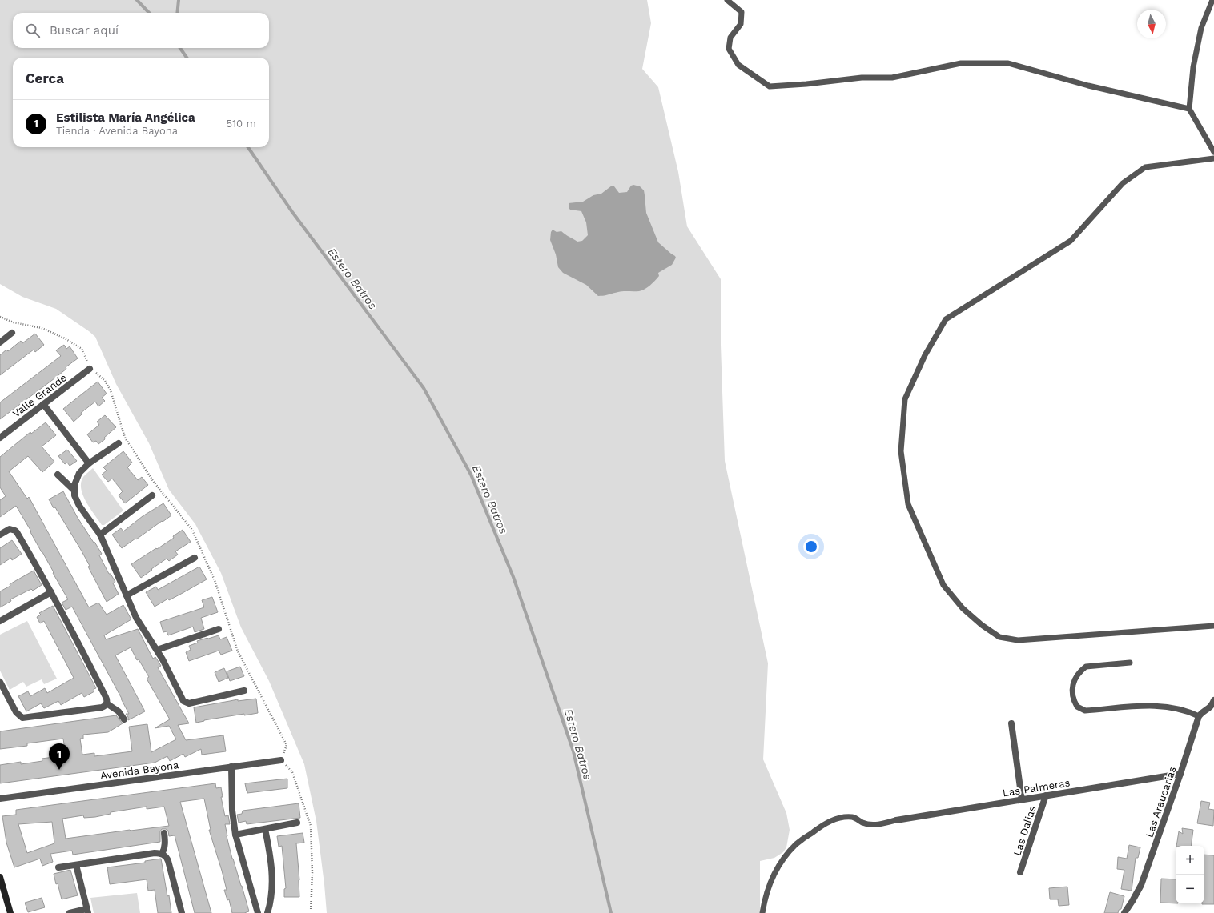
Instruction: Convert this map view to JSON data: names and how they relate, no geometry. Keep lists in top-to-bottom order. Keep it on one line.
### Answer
{"streets":{"street":["Valle Grande","Avenida Bayona","Las Palmeras","Las Araucarias","Las Dalias"]},"crossings":[["Las Palmeras","Las Araucarias"],["Las Palmeras","Las Dalias"]],"water":["Estero Batros"],"north":"bottom","page":{"search":"Buscar aquí","heading":"Cerca","list":[{"mark":"1","name":"Estilista María Angélica","note":"Tienda · Avenida Bayona","value":"510 m"}],"pins":"1","map_buttons":["+","−"]}}
